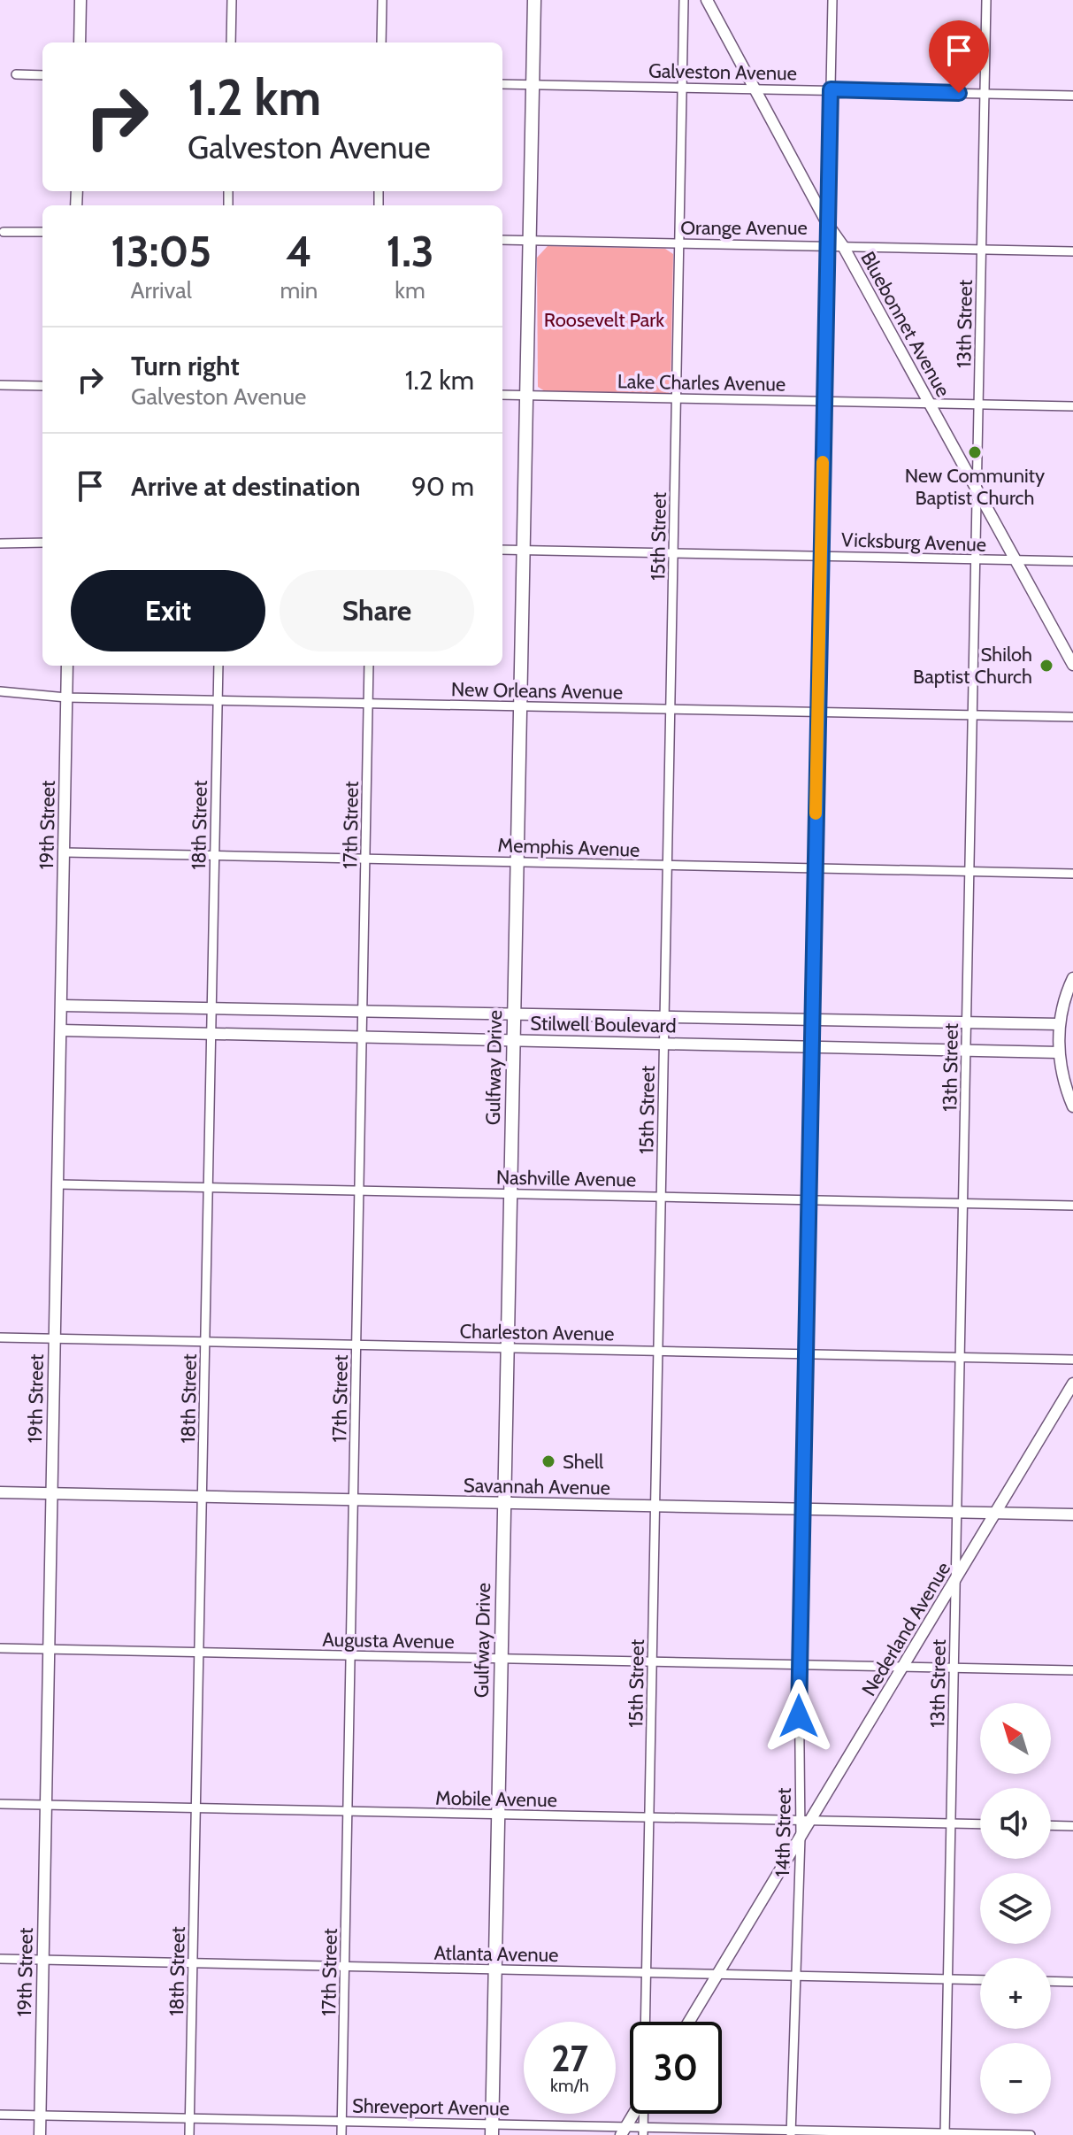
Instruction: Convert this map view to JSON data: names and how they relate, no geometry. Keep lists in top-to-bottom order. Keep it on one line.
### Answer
{"streets":{"main road":["Gulfway Drive"],"street":["Galveston Avenue","Orange Avenue","Bluebonnet Avenue","13th Street","Lake Charles Avenue","15th Street","Vicksburg Avenue","New Orleans Avenue","19th Street","18th Street","17th Street","Memphis Avenue","Stilwell Boulevard","Nashville Avenue","Charleston Avenue","Savannah Avenue","Nederland Avenue","Augusta Avenue","Mobile Avenue","14th Street","Atlanta Avenue","Shreveport Avenue"]},"crossings":[["Galveston Avenue","Bluebonnet Avenue"],["Galveston Avenue","13th Street"],["Galveston Avenue","15th Street"],["Galveston Avenue","Gulfway Drive"],["Galveston Avenue","14th Street"],["Orange Avenue","Bluebonnet Avenue"],["Orange Avenue","13th Street"],["Orange Avenue","15th Street"],["Orange Avenue","Gulfway Drive"],["Orange Avenue","14th Street"],["Bluebonnet Avenue","13th Street"],["Bluebonnet Avenue","Lake Charles Avenue"],["Bluebonnet Avenue","Vicksburg Avenue"],["Bluebonnet Avenue","14th Street"],["13th Street","Lake Charles Avenue"],["13th Street","Vicksburg Avenue"],["13th Street","New Orleans Avenue"],["13th Street","Memphis Avenue"],["13th Street","Stilwell Boulevard"],["13th Street","Nashville Avenue"],["13th Street","Charleston Avenue"],["13th Street","Savannah Avenue"],["13th Street","Nederland Avenue"],["13th Street","Augusta Avenue"],["13th Street","Mobile Avenue"],["13th Street","Atlanta Avenue"],["13th Street","Shreveport Avenue"],["Lake Charles Avenue","15th Street"],["Lake Charles Avenue","Gulfway Drive"],["Lake Charles Avenue","14th Street"],["15th Street","Vicksburg Avenue"],["15th Street","New Orleans Avenue"],["15th Street","Memphis Avenue"],["15th Street","Stilwell Boulevard"],["15th Street","Nashville Avenue"],["15th Street","Charleston Avenue"],["15th Street","Savannah Avenue"],["15th Street","Augusta Avenue"],["15th Street","Mobile Avenue"],["15th Street","Atlanta Avenue"],["Vicksburg Avenue","Gulfway Drive"],["Vicksburg Avenue","14th Street"],["New Orleans Avenue","19th Street"],["New Orleans Avenue","18th Street"],["New Orleans Avenue","17th Street"],["New Orleans Avenue","Gulfway Drive"],["New Orleans Avenue","14th Street"],["19th Street","Memphis Avenue"],["19th Street","Stilwell Boulevard"],["19th Street","Nashville Avenue"],["19th Street","Charleston Avenue"],["19th Street","Savannah Avenue"],["19th Street","Augusta Avenue"],["19th Street","Mobile Avenue"],["19th Street","Atlanta Avenue"],["19th Street","Shreveport Avenue"],["18th Street","Memphis Avenue"],["18th Street","Stilwell Boulevard"],["18th Street","Nashville Avenue"],["18th Street","Charleston Avenue"],["18th Street","Savannah Avenue"],["18th Street","Augusta Avenue"],["18th Street","Mobile Avenue"],["18th Street","Atlanta Avenue"],["18th Street","Shreveport Avenue"],["17th Street","Memphis Avenue"],["17th Street","Stilwell Boulevard"],["17th Street","Nashville Avenue"],["17th Street","Charleston Avenue"],["17th Street","Savannah Avenue"],["17th Street","Augusta Avenue"],["17th Street","Mobile Avenue"],["17th Street","Atlanta Avenue"],["17th Street","Shreveport Avenue"],["Memphis Avenue","Gulfway Drive"],["Memphis Avenue","14th Street"],["Stilwell Boulevard","Gulfway Drive"],["Stilwell Boulevard","14th Street"],["Gulfway Drive","Nashville Avenue"],["Gulfway Drive","Charleston Avenue"],["Gulfway Drive","Savannah Avenue"],["Gulfway Drive","Augusta Avenue"],["Gulfway Drive","Mobile Avenue"],["Gulfway Drive","Atlanta Avenue"],["Gulfway Drive","Shreveport Avenue"],["Nashville Avenue","14th Street"],["Charleston Avenue","14th Street"],["Savannah Avenue","Nederland Avenue"],["Savannah Avenue","14th Street"],["Nederland Avenue","Augusta Avenue"],["Nederland Avenue","Mobile Avenue"],["Nederland Avenue","14th Street"],["Nederland Avenue","Atlanta Avenue"],["Augusta Avenue","14th Street"],["Mobile Avenue","14th Street"],["14th Street","Atlanta Avenue"],["14th Street","Shreveport Avenue"]],"parks":["Roosevelt Park"],"places":["New Community Baptist Church","Shiloh Baptist Church","Shell"],"north":"top left","page":{"turn":["1.2 km","Galveston Avenue"],"eta":["13:05","Arrival","4","min","1.3","km"],"list":[{"name":"Turn right","note":"Galveston Avenue","value":"1.2 km"},{"name":"Arrive at destination","value":"90 m"}],"buttons":["Exit","Share"],"map_buttons":["+","−"],"speed":"27 km/h","limit":"30"}}
